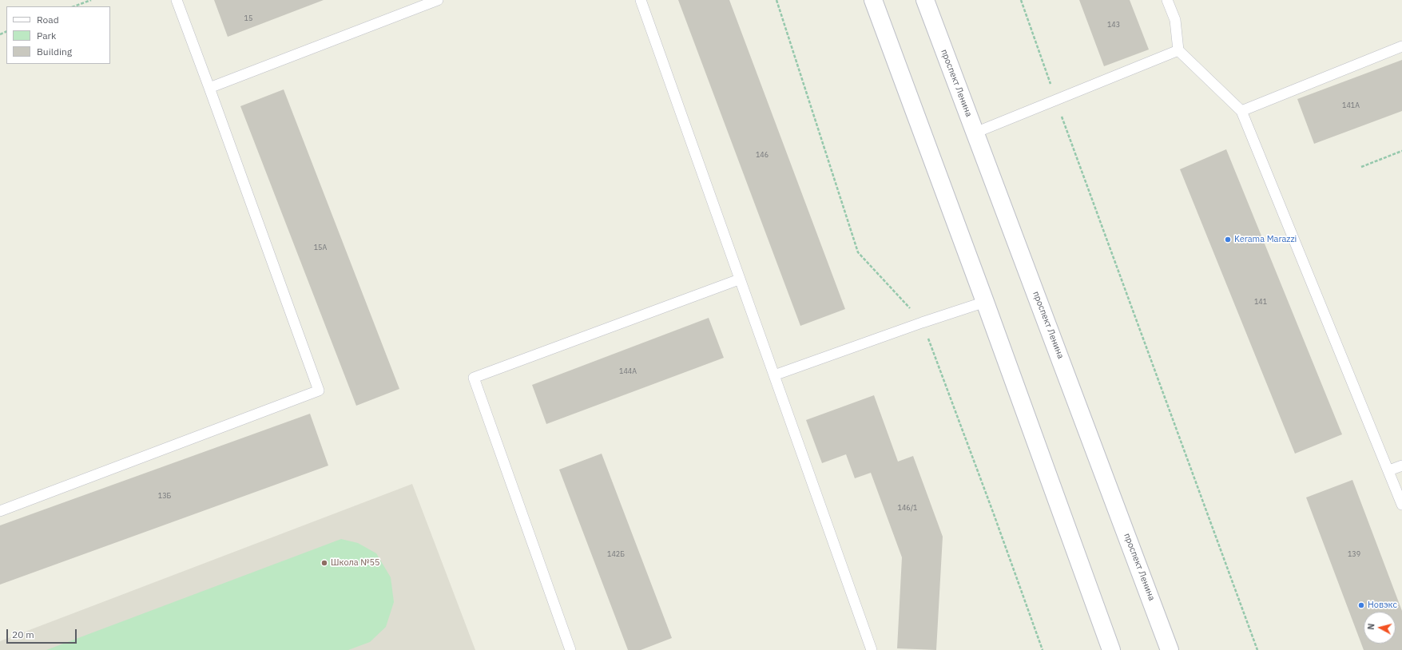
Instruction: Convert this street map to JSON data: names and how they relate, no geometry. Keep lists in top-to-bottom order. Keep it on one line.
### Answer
{"streets":{"main road":["проспект Ленина"]},"places":["Kerama Marazzi","Школа №55","Новэкс"],"house_numbers":["15","143","141А","146","15А","141","144А","13Б","146/1","142Б","139"],"legend":["Road","Park","Building"],"scale_bar":"20 m","north":"left"}
